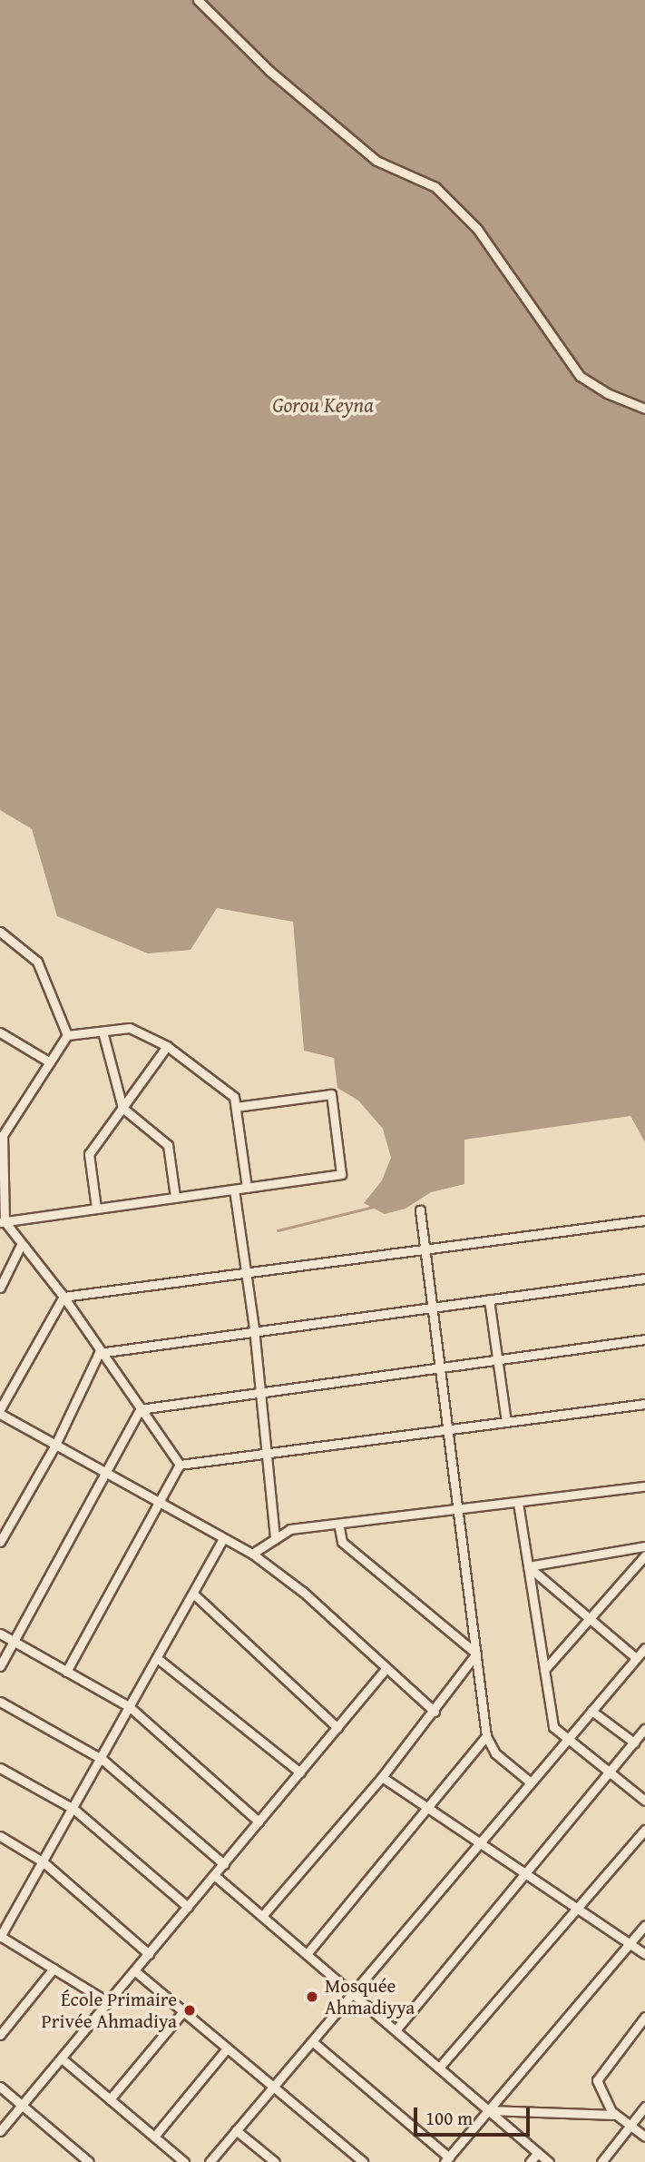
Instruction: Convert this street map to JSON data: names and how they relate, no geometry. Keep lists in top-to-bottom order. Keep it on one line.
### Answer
{"water":["Gorou Keyna"],"places":["Mosquée Ahmadiyya","École Primaire Privée Ahmadiya"],"scale_bar":"100 m"}
